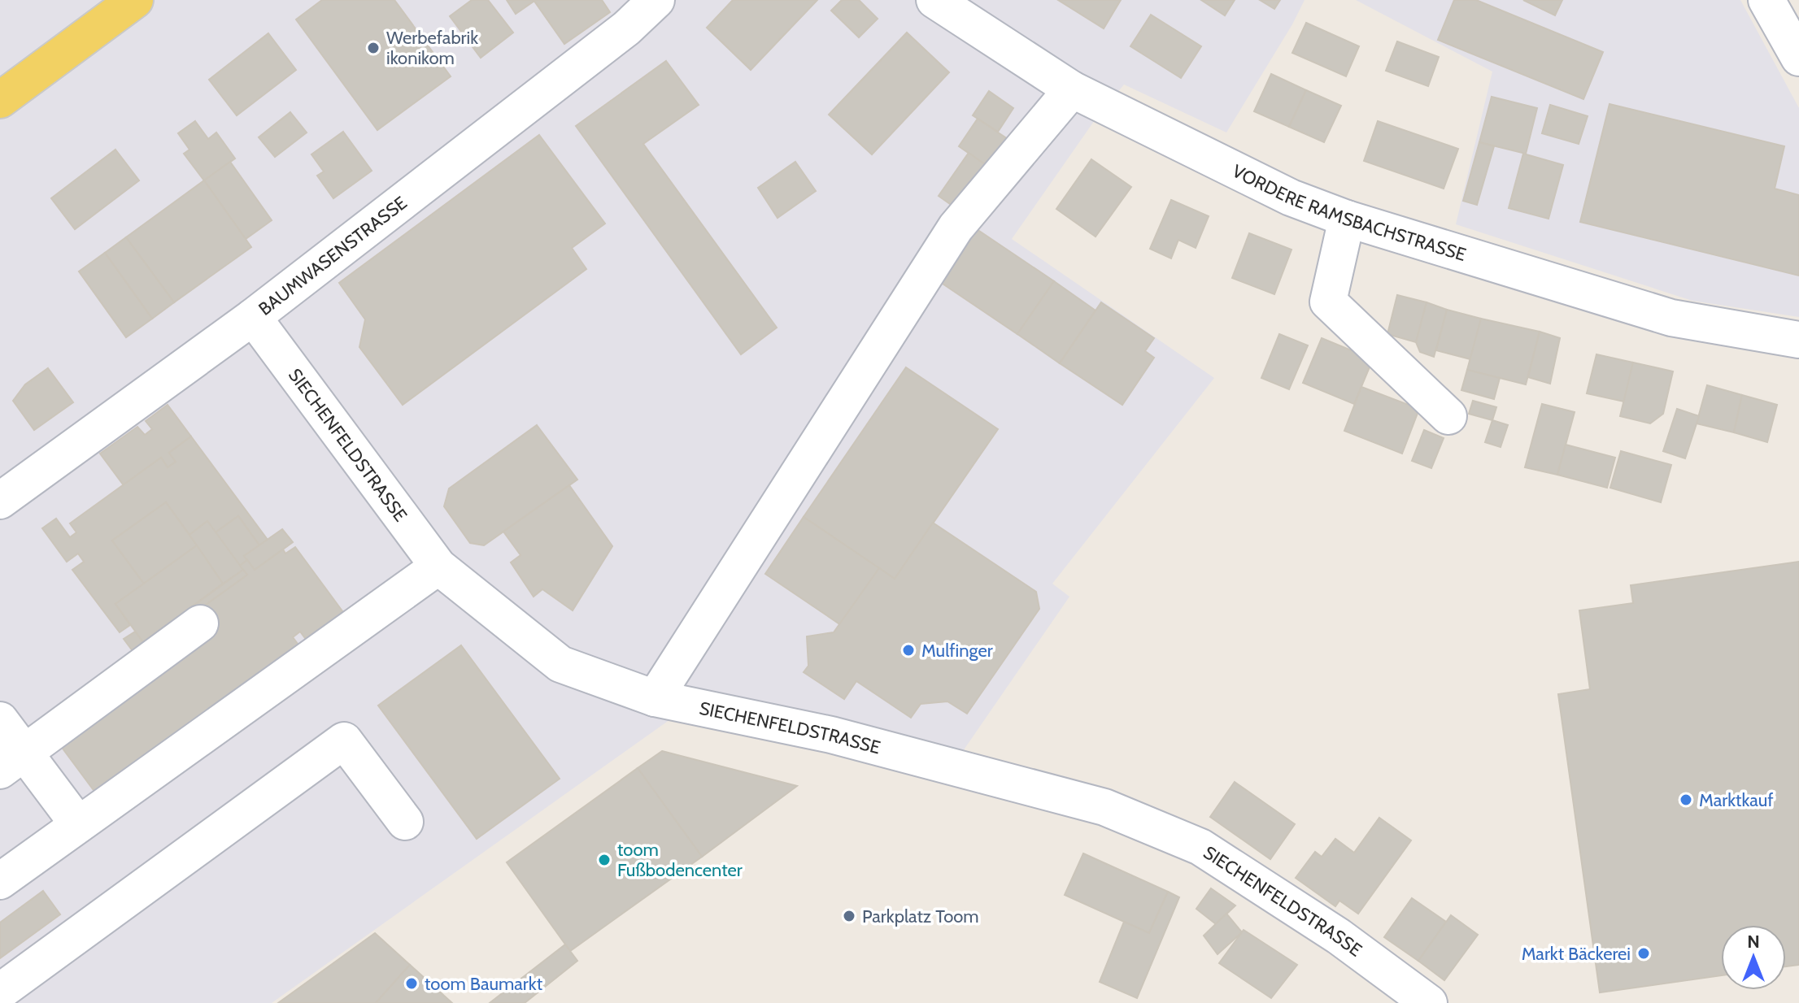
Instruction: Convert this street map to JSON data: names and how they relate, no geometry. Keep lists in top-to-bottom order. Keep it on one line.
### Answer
{"streets":{"street":["VORDERE RAMSBACHSTRASSE","BAUMWASENSTRASSE","SIECHENFELDSTRASSE"]},"crossings":[["BAUMWASENSTRASSE","SIECHENFELDSTRASSE"]],"places":["Werbefabrik ikonikom","Mulfinger","Marktkauf","toom Fußbodencenter","Parkplatz Toom","Markt Bäckerei","toom Baumarkt"],"north":"top"}
